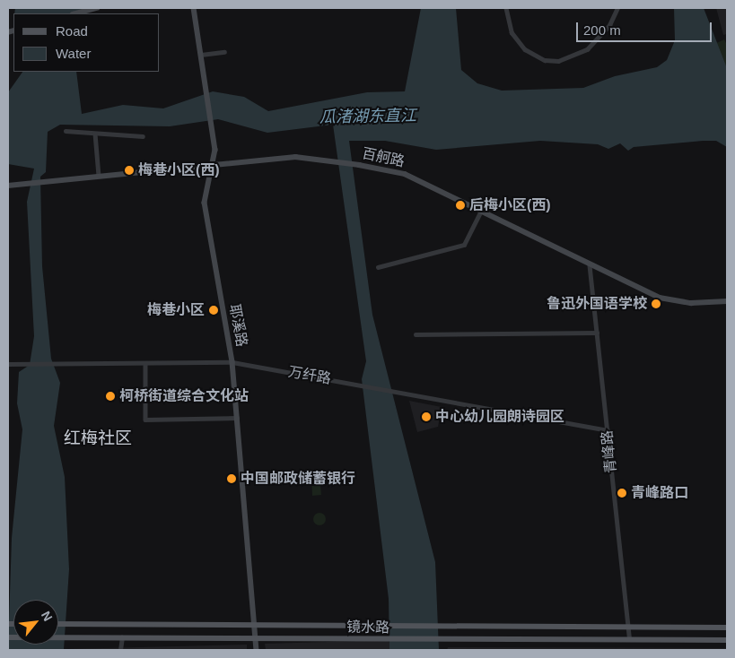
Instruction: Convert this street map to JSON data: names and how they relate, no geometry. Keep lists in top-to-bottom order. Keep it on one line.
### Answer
{"streets":{"main road":["镜水路"],"street":["百舸路","耶溪路","万纤路","青峰路"]},"crossings":[["百舸路","耶溪路"],["百舸路","青峰路"],["耶溪路","万纤路"],["耶溪路","镜水路"],["万纤路","青峰路"],["青峰路","镜水路"]],"districts":["红梅社区"],"water":["瓜渚湖东直江"],"places":["梅巷小区(西)","后梅小区(西)","鲁迅外国语学校","梅巷小区","柯桥街道综合文化站","中心幼儿园朗诗园区","中国邮政储蓄银行","青峰路口"],"legend":["Road","Water"],"scale_bar":"200 m","north":"top right"}
